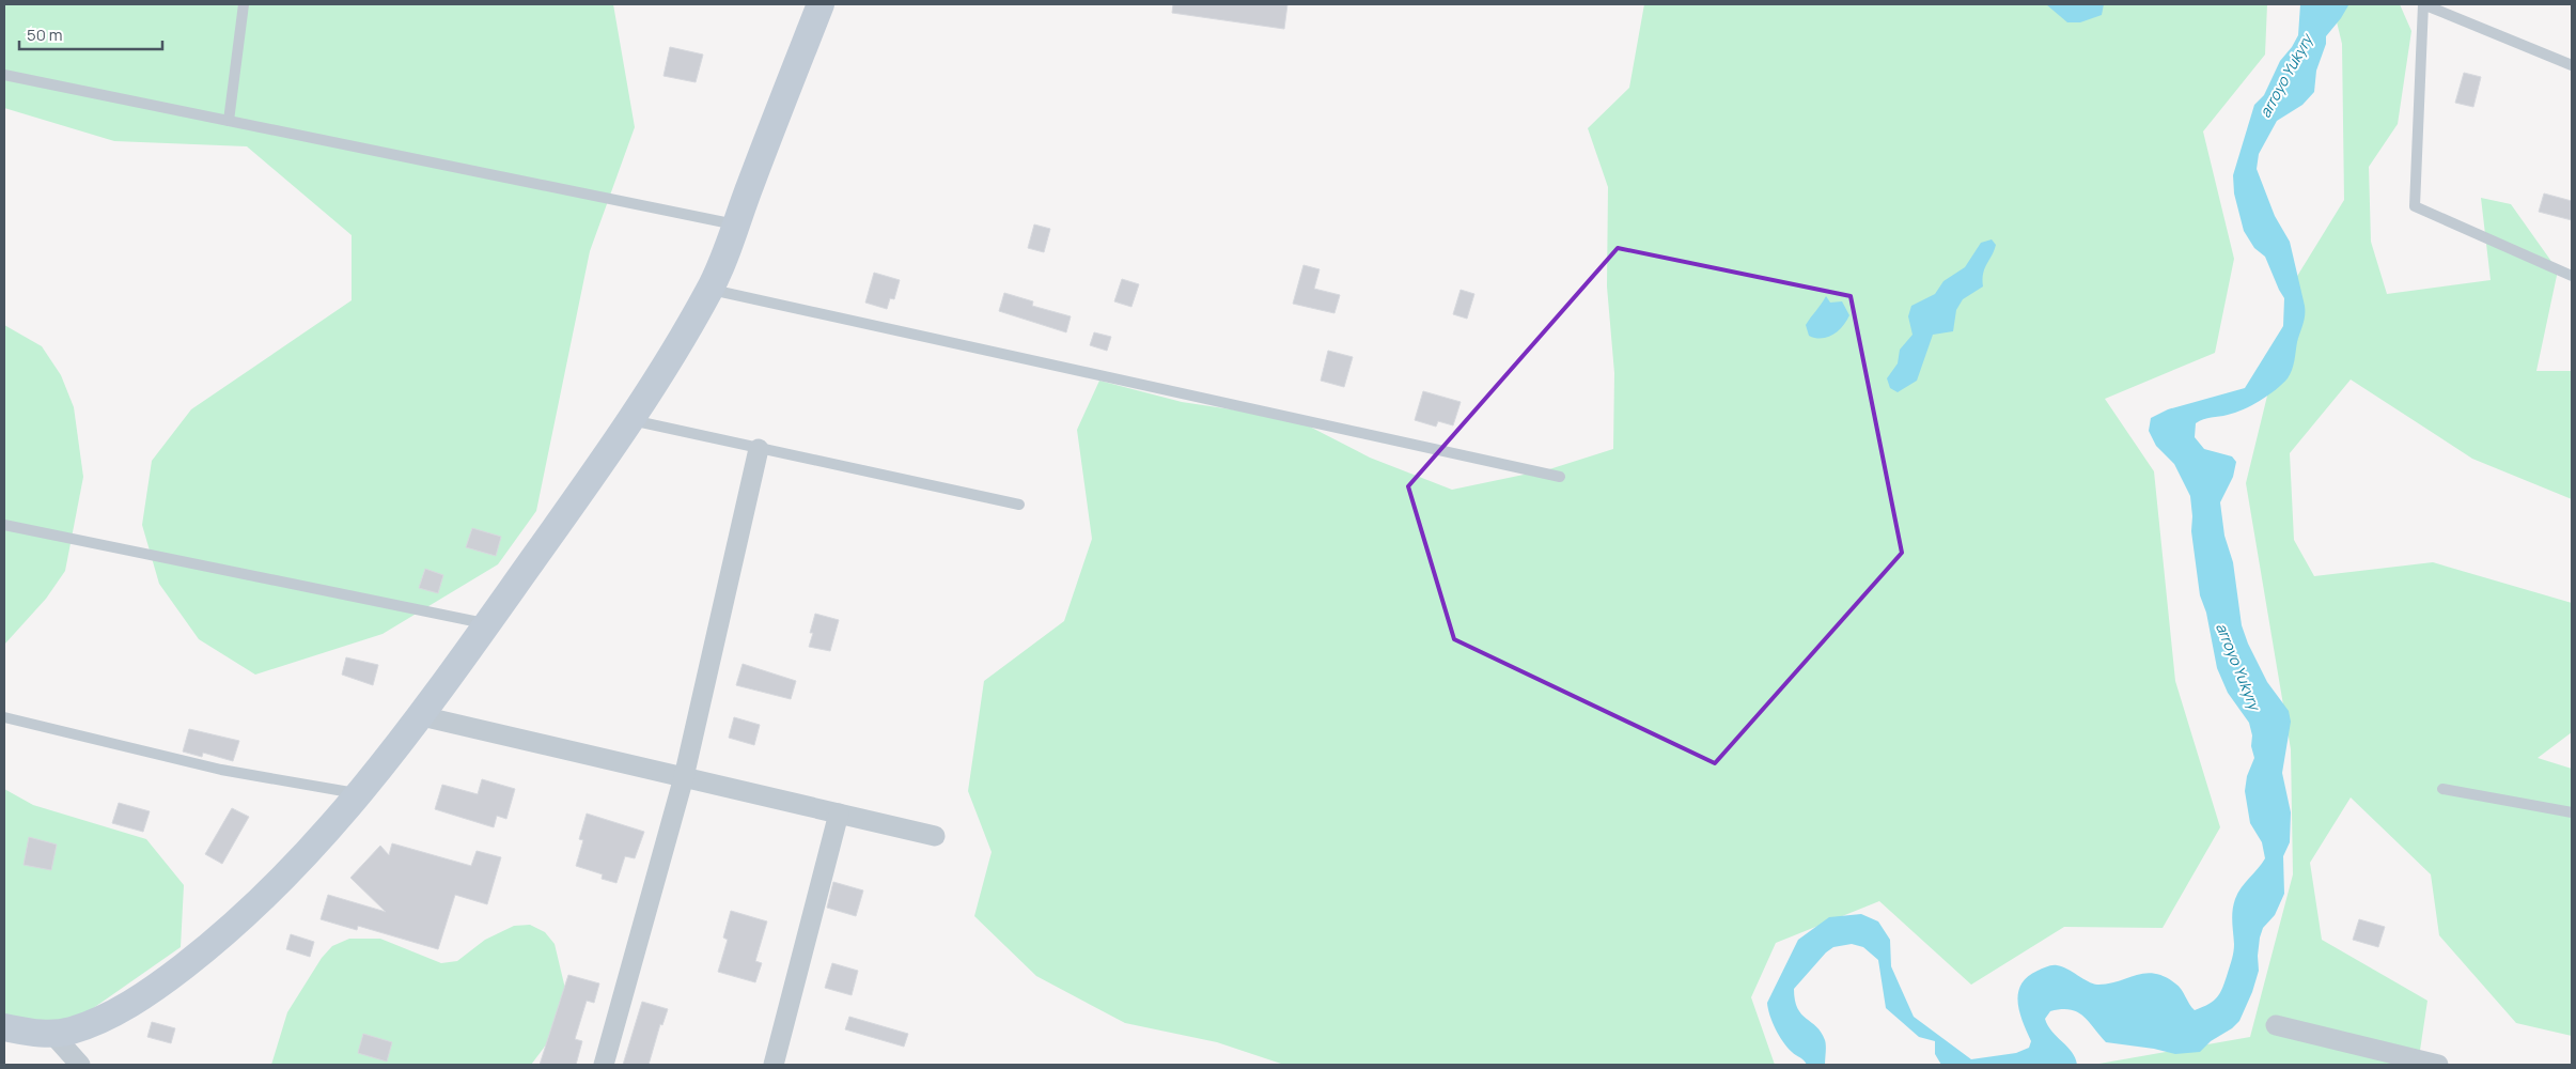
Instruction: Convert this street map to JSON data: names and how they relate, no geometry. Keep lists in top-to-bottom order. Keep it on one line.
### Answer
{"water":["arroyo Yukyry"],"scale_bar":"50 m"}
